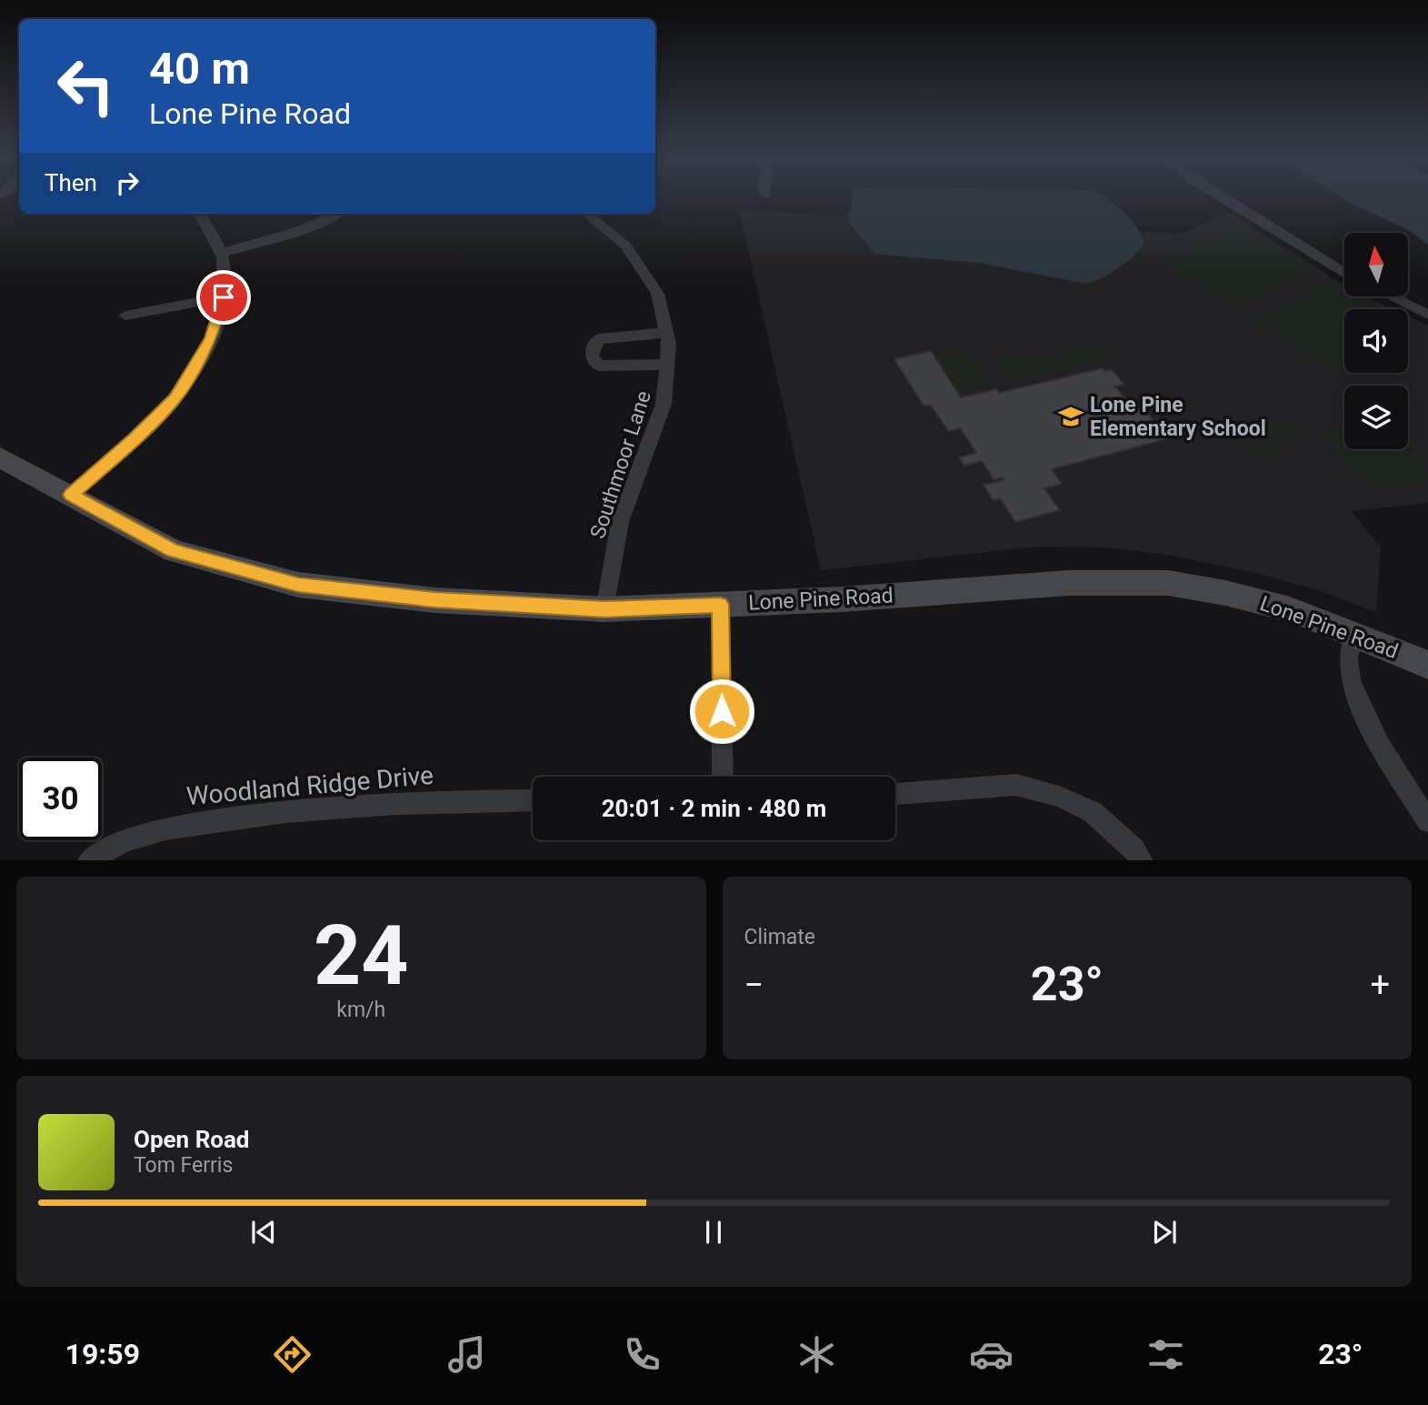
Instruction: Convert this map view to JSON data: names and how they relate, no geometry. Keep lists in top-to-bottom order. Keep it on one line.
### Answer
{"streets":{"street":["Southmoor Lane","Lone Pine Road","Woodland Ridge Drive"]},"crossings":[["Southmoor Lane","Lone Pine Road"]],"places":{"school or university":["Lone Pine Elementary School"]},"north":"top","page":{"turn":["40 m","Lone Pine Road"],"then":"Then","limit":"30","trip":"20:01 · 2 min · 480 m","tile":[["24","km/h"],"Climate"],"heat":["−","23°","+"],"song":["Open Road","Tom Ferris"],"tabs":["19:59","23°"]}}
